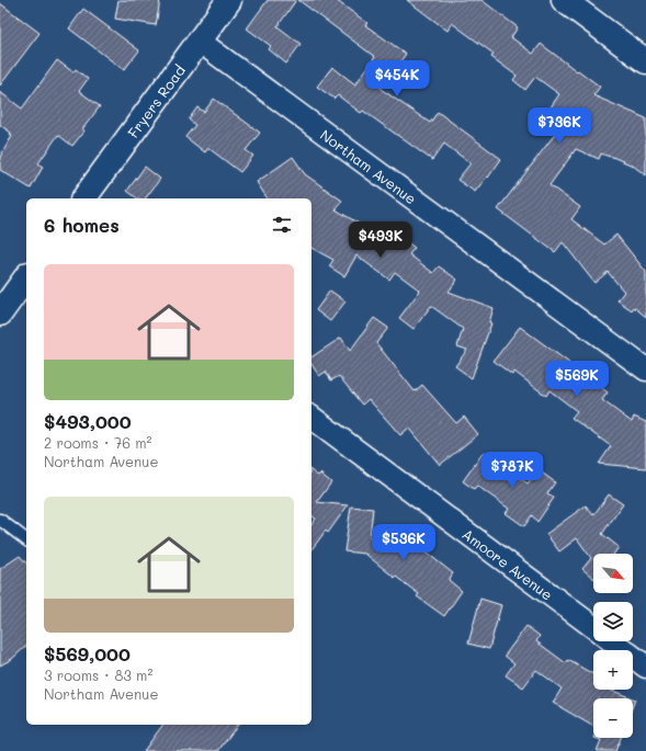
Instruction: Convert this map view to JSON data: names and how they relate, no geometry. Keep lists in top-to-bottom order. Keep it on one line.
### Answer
{"streets":{"street":["Fryers Road","Northam Avenue","Amoore Avenue"]},"crossings":[["Fryers Road","Northam Avenue"]],"north":"bottom right","page":{"price":["$454K","$736K","$493K","$569K","$787K","$536K"],"heading":"6 homes","list":[{"name":"$493,000","note":"2 rooms · 76 m² · Northam Avenue"},{"name":"$569,000","note":"3 rooms · 83 m² · Northam Avenue"}],"map_buttons":["+","−"]}}
